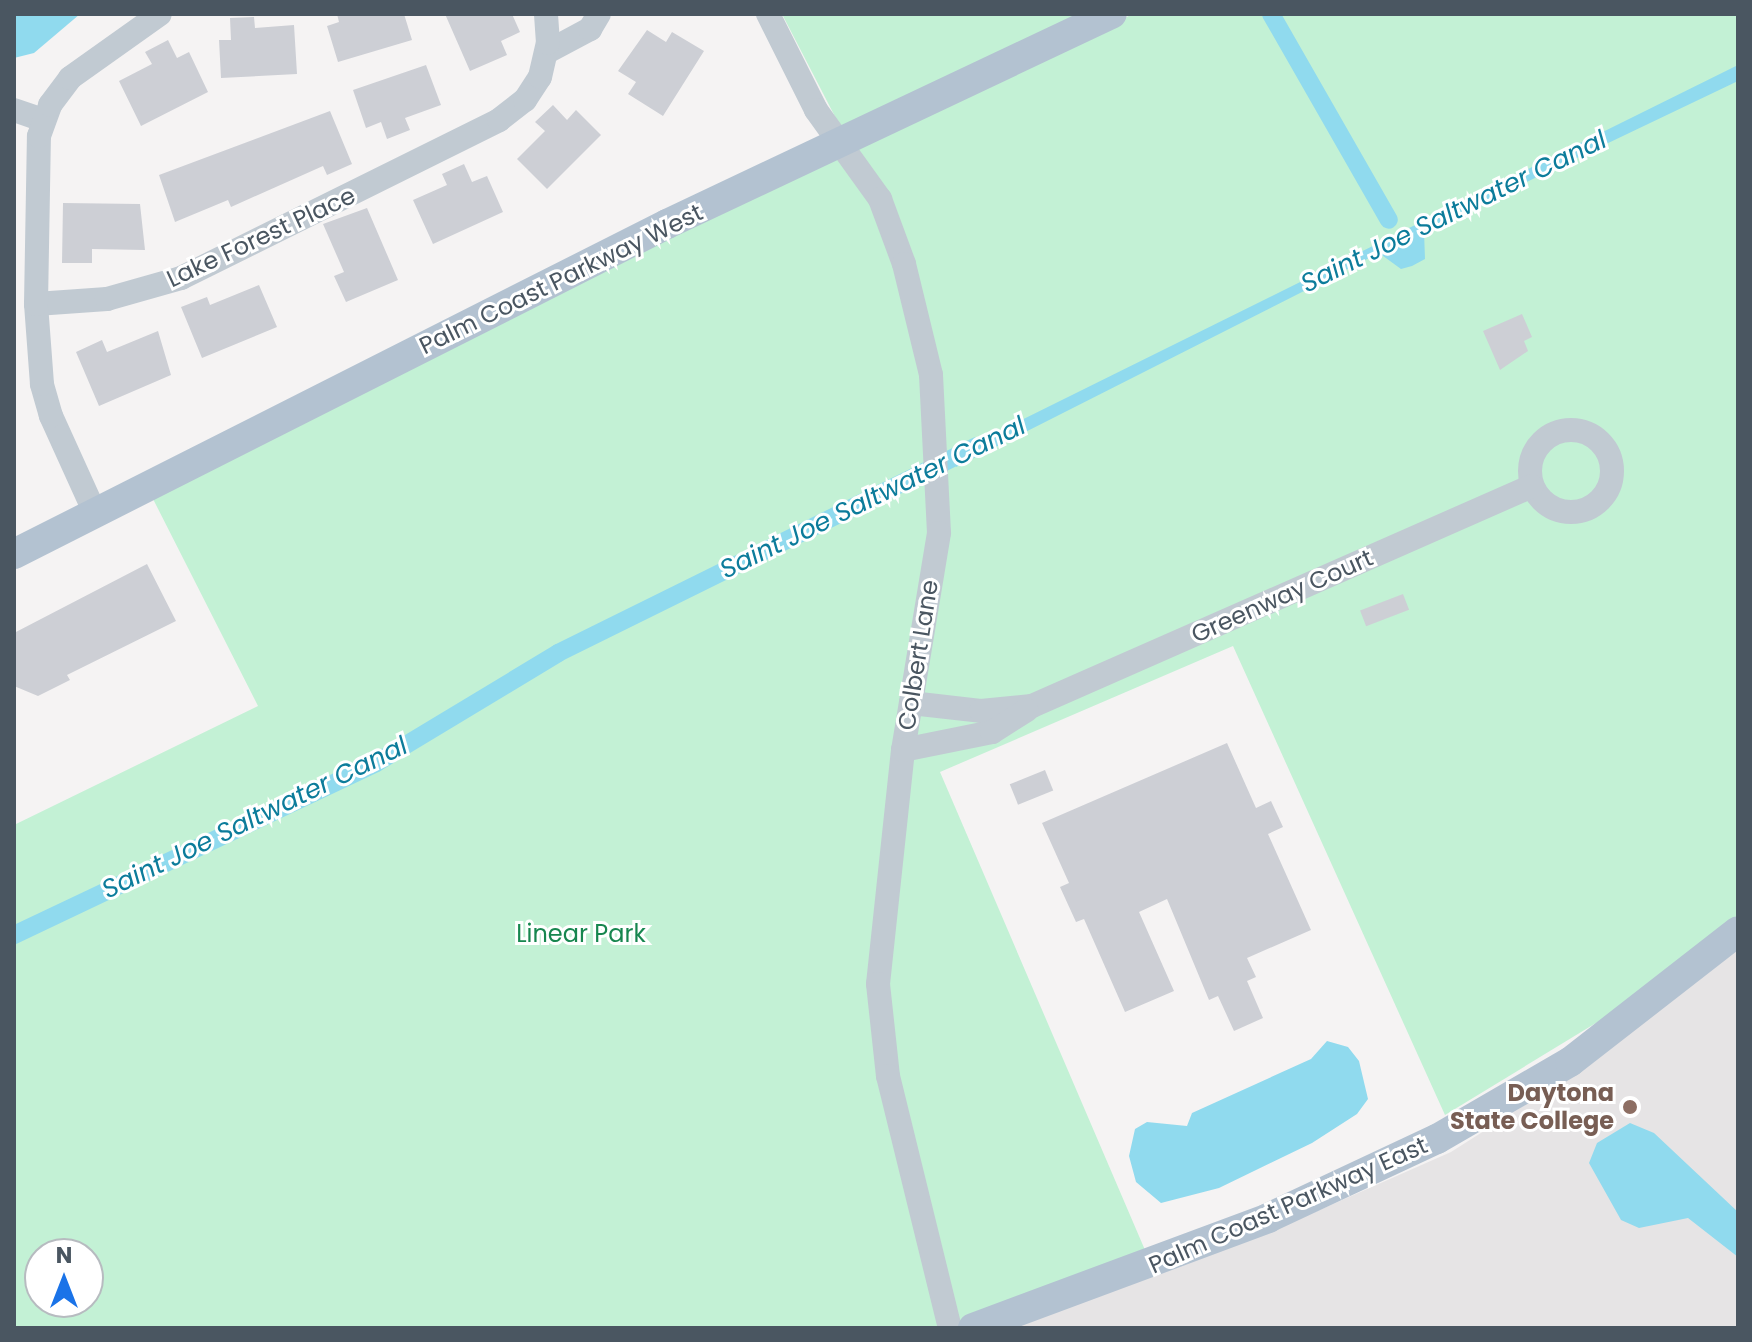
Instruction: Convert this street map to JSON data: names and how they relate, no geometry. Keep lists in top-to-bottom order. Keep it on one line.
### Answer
{"streets":{"main road":["Palm Coast Parkway West","Palm Coast Parkway East"],"street":["Lake Forest Place","Greenway Court","Colbert Lane"]},"crossings":[["Palm Coast Parkway West","Colbert Lane"]],"water":["Saint Joe Saltwater Canal"],"parks":["Linear Park"],"places":["Daytona State College"],"north":"top"}
